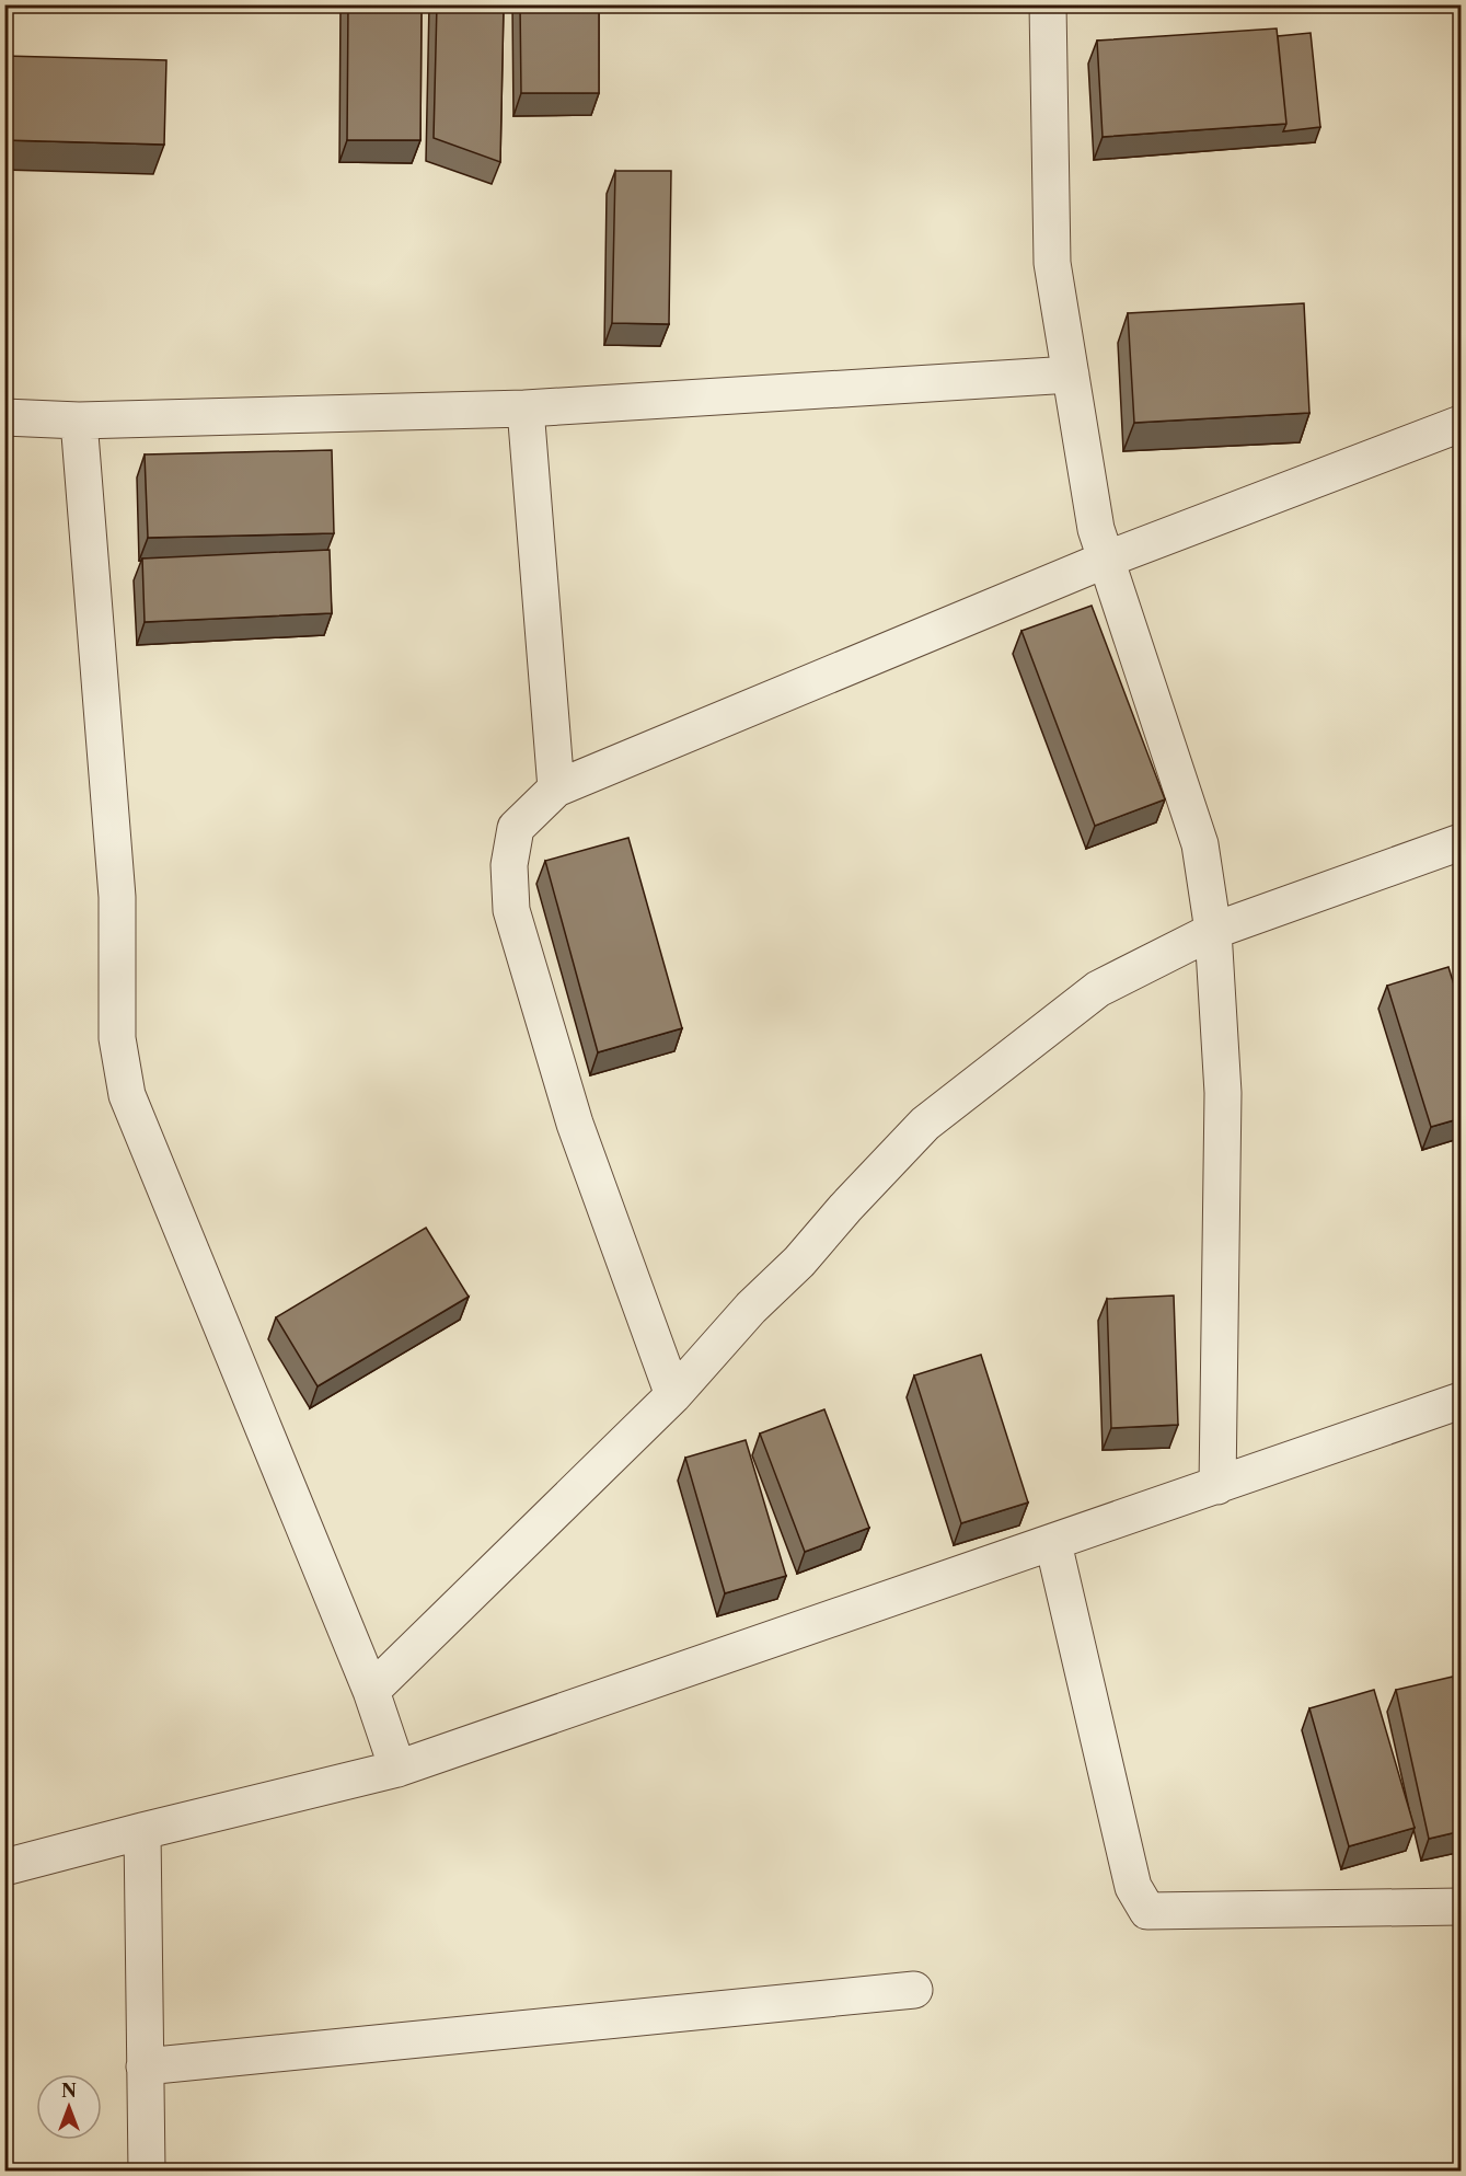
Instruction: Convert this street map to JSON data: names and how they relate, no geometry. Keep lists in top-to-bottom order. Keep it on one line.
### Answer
{"north":"top"}
